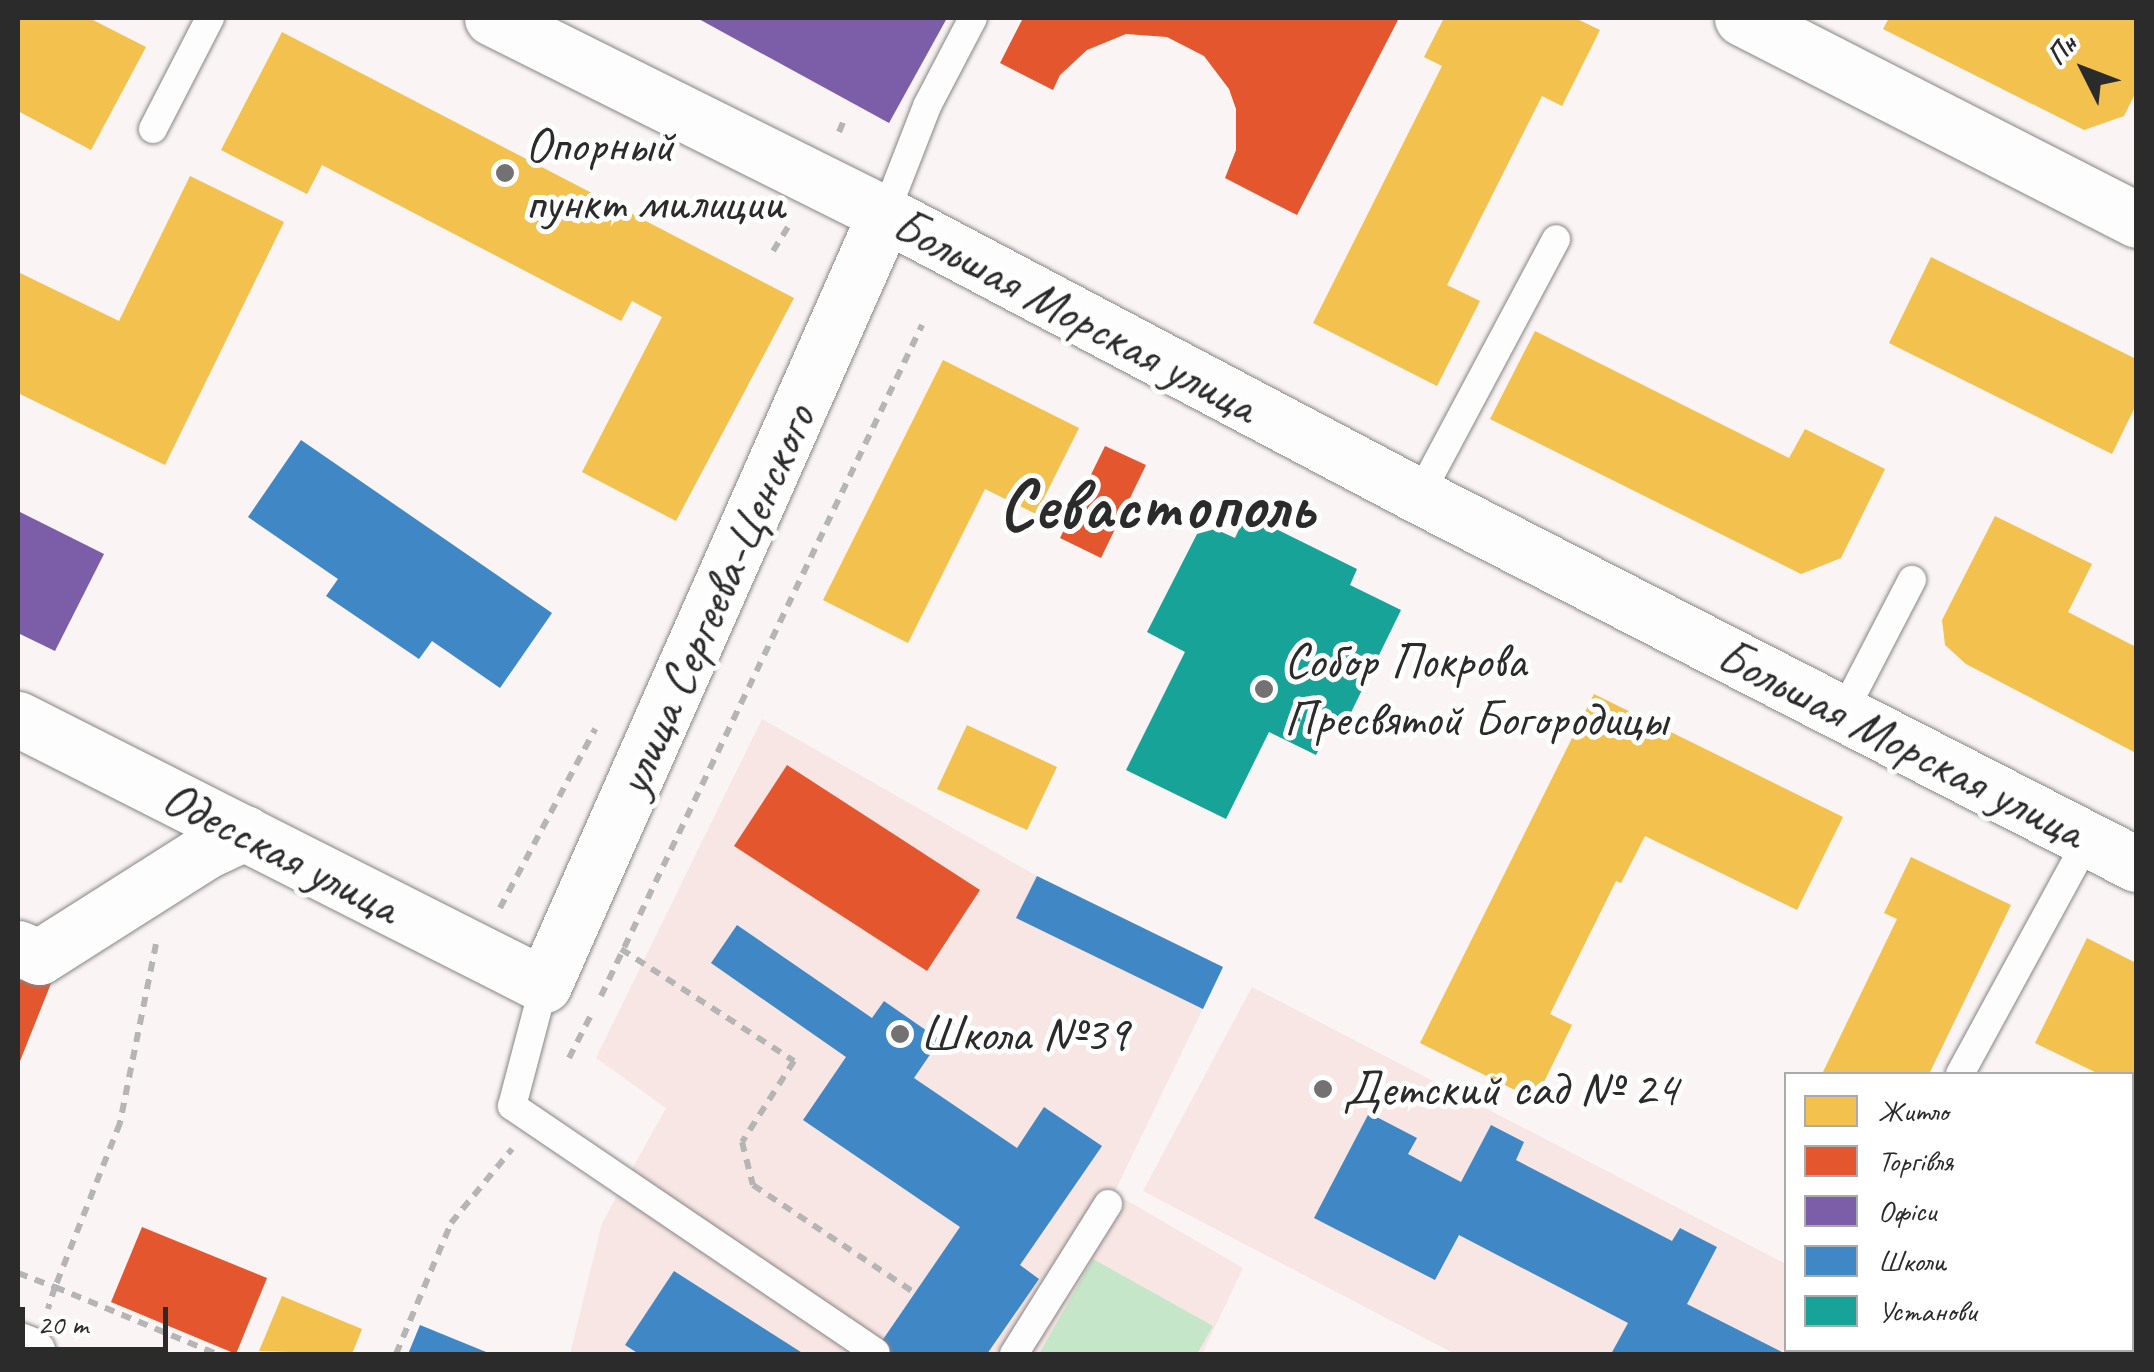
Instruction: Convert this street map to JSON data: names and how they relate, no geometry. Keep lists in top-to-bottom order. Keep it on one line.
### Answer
{"streets":{"street":["Большая Морская улица","улица Сергеева-Ценского","Одесская улица"]},"crossings":[["Большая Морская улица","улица Сергеева-Ценского"],["улица Сергеева-Ценского","Одесская улица"]],"districts":["Севастополь"],"places":["Опорный пункт милиции","Собор Покрова Пресвятой Богородицы","Школа №39","Детский сад № 24"],"legend":["Житло","Торгівля","Офіси","Школи","Установи"],"scale_bar":"20 m","north":"top left"}
